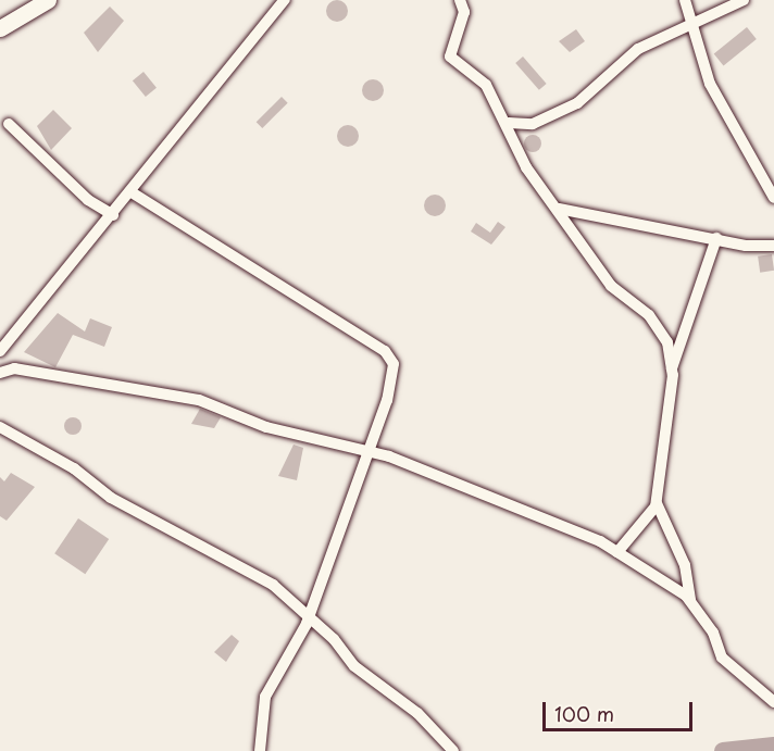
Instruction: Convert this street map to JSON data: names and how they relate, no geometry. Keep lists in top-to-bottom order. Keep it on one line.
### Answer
{"scale_bar":"100 m"}
